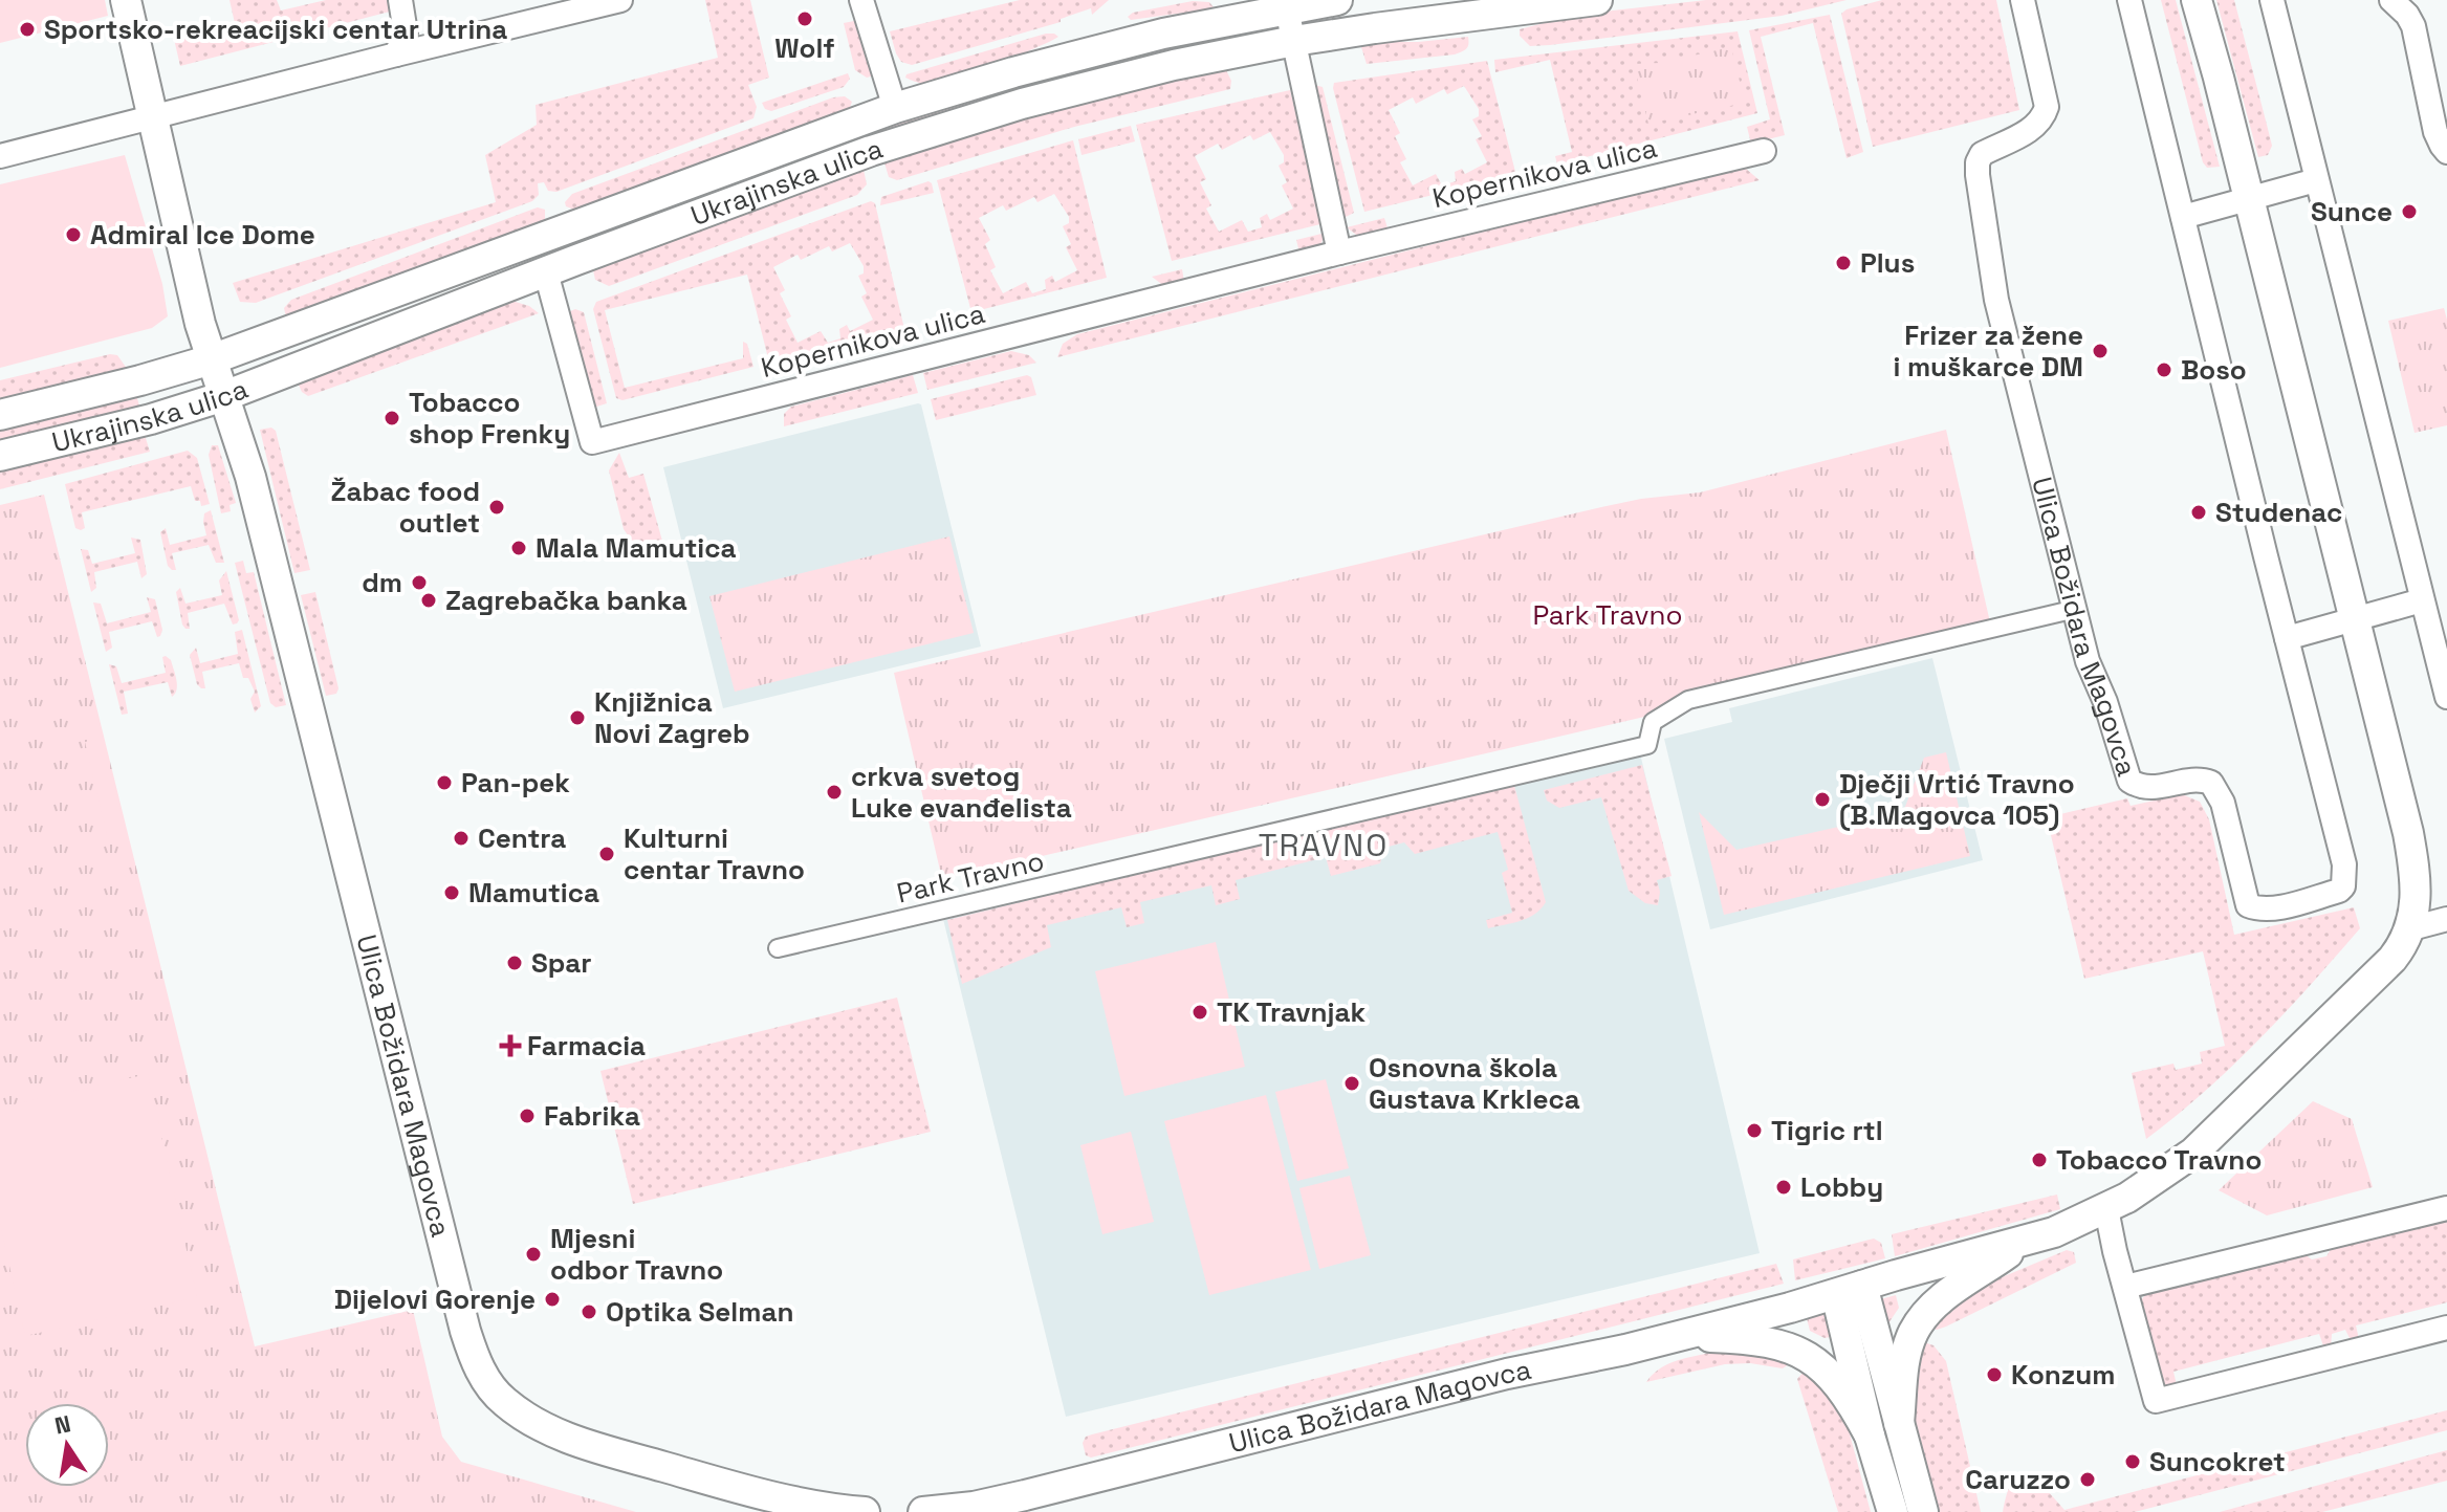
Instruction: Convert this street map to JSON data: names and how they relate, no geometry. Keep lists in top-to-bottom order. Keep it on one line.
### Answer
{"streets":{"street":["Kopernikova ulica","Ukrajinska ulica","Ulica Božidara Magovca","Park Travno"]},"crossings":[["Kopernikova ulica","Ukrajinska ulica"],["Ukrajinska ulica","Ulica Božidara Magovca"],["Ulica Božidara Magovca","Park Travno"]],"districts":["TRAVNO"],"parks":["Park Travno"],"places":{"other":["Wolf","Sportsko-rekreacijski centar Utrina","Sunce","Admiral Ice Dome","Plus","Frizer za žene i muškarce DM","Boso","Tobacco shop Frenky","Žabac food outlet","Studenac","Mala Mamutica","dm","Zagrebačka banka","Knjižnica Novi Zagreb","Pan-pek","crkva svetog Luke evanđelista","Dječji Vrtić Travno (B.Magovca 105)","Centra","Kulturni centar Travno","Mamutica","Spar","TK Travnjak","Osnovna škola Gustava Krkleca","Fabrika","Tigric rtl","Tobacco Travno","Lobby","Mjesni odbor Travno","Dijelovi Gorenje","Optika Selman","Konzum","Suncokret","Caruzzo"],"health":["Farmacia"]},"north":"top"}
